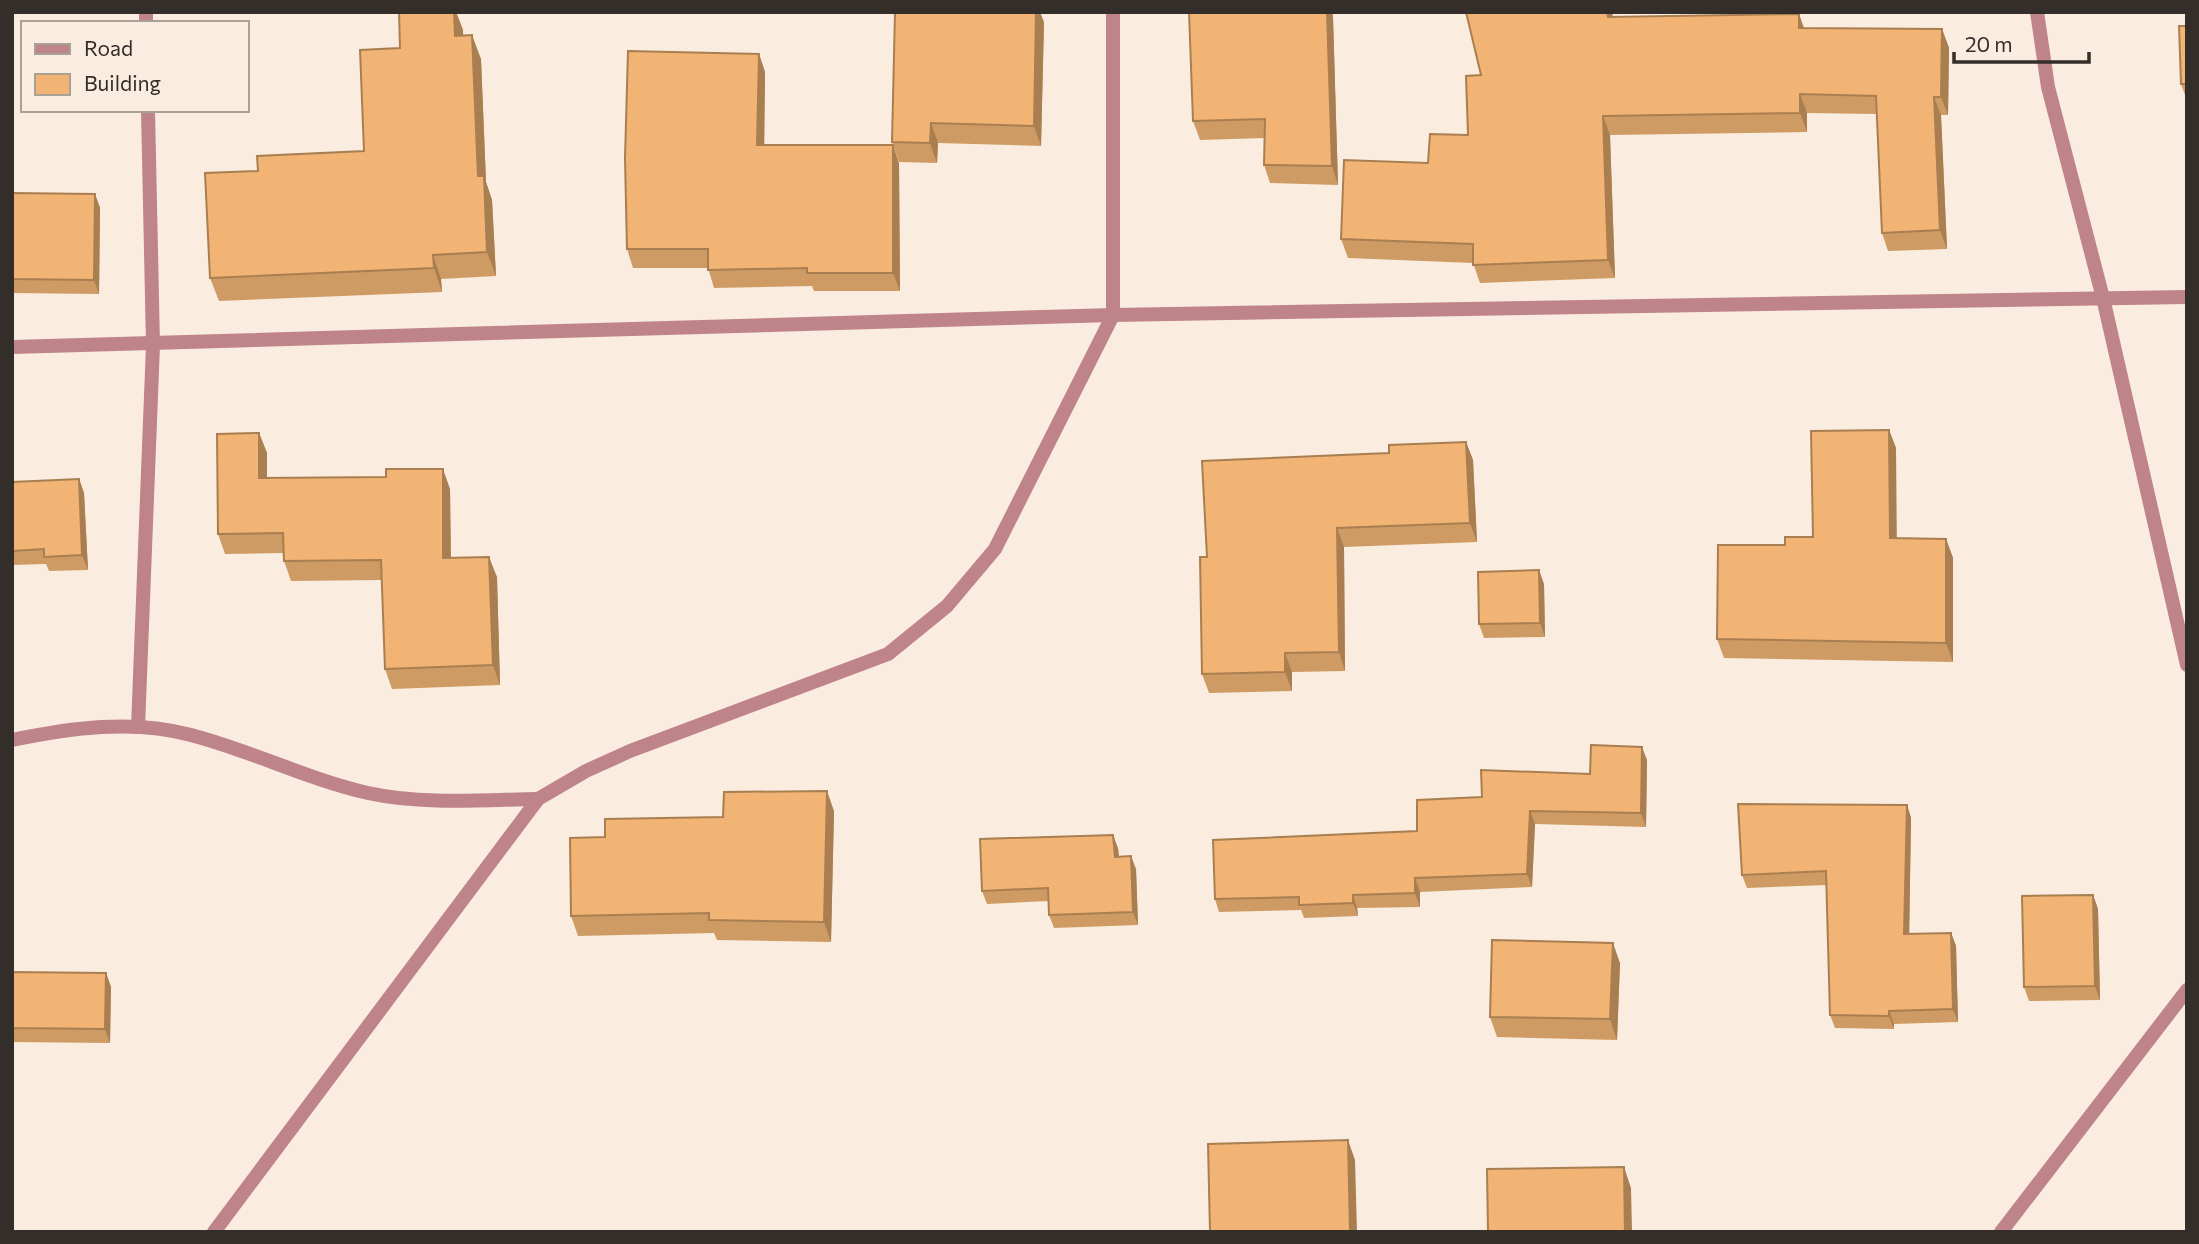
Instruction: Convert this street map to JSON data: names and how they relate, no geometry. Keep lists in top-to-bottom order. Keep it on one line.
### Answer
{"legend":["Road","Building"],"scale_bar":"20 m"}
